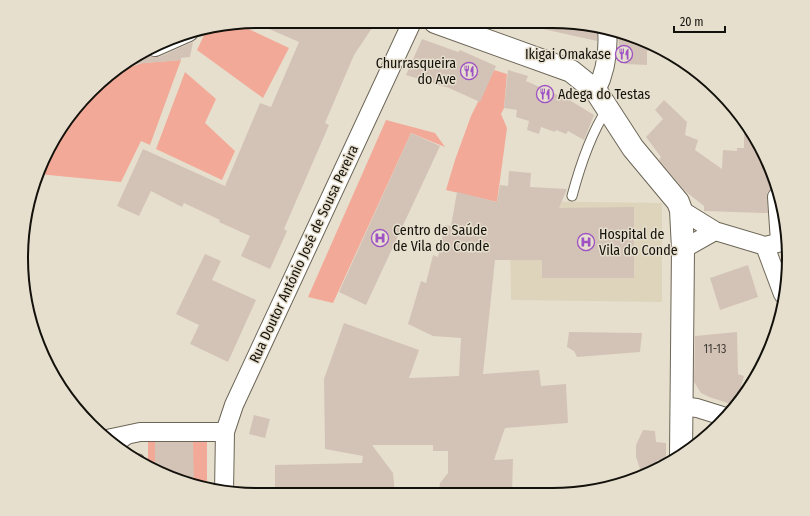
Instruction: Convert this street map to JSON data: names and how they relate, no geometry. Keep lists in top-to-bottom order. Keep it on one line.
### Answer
{"streets":{"street":["Rua Doutor António José de Sousa Pereira"]},"places":{"restaurant":["Ikigai Omakase","Churrasqueira do Ave","Adega do Testas"],"hospital":["Centro de Saúde de Vila do Conde","Hospital de Vila do Conde"]},"house_numbers":["11-13"],"scale_bar":"20 m"}
